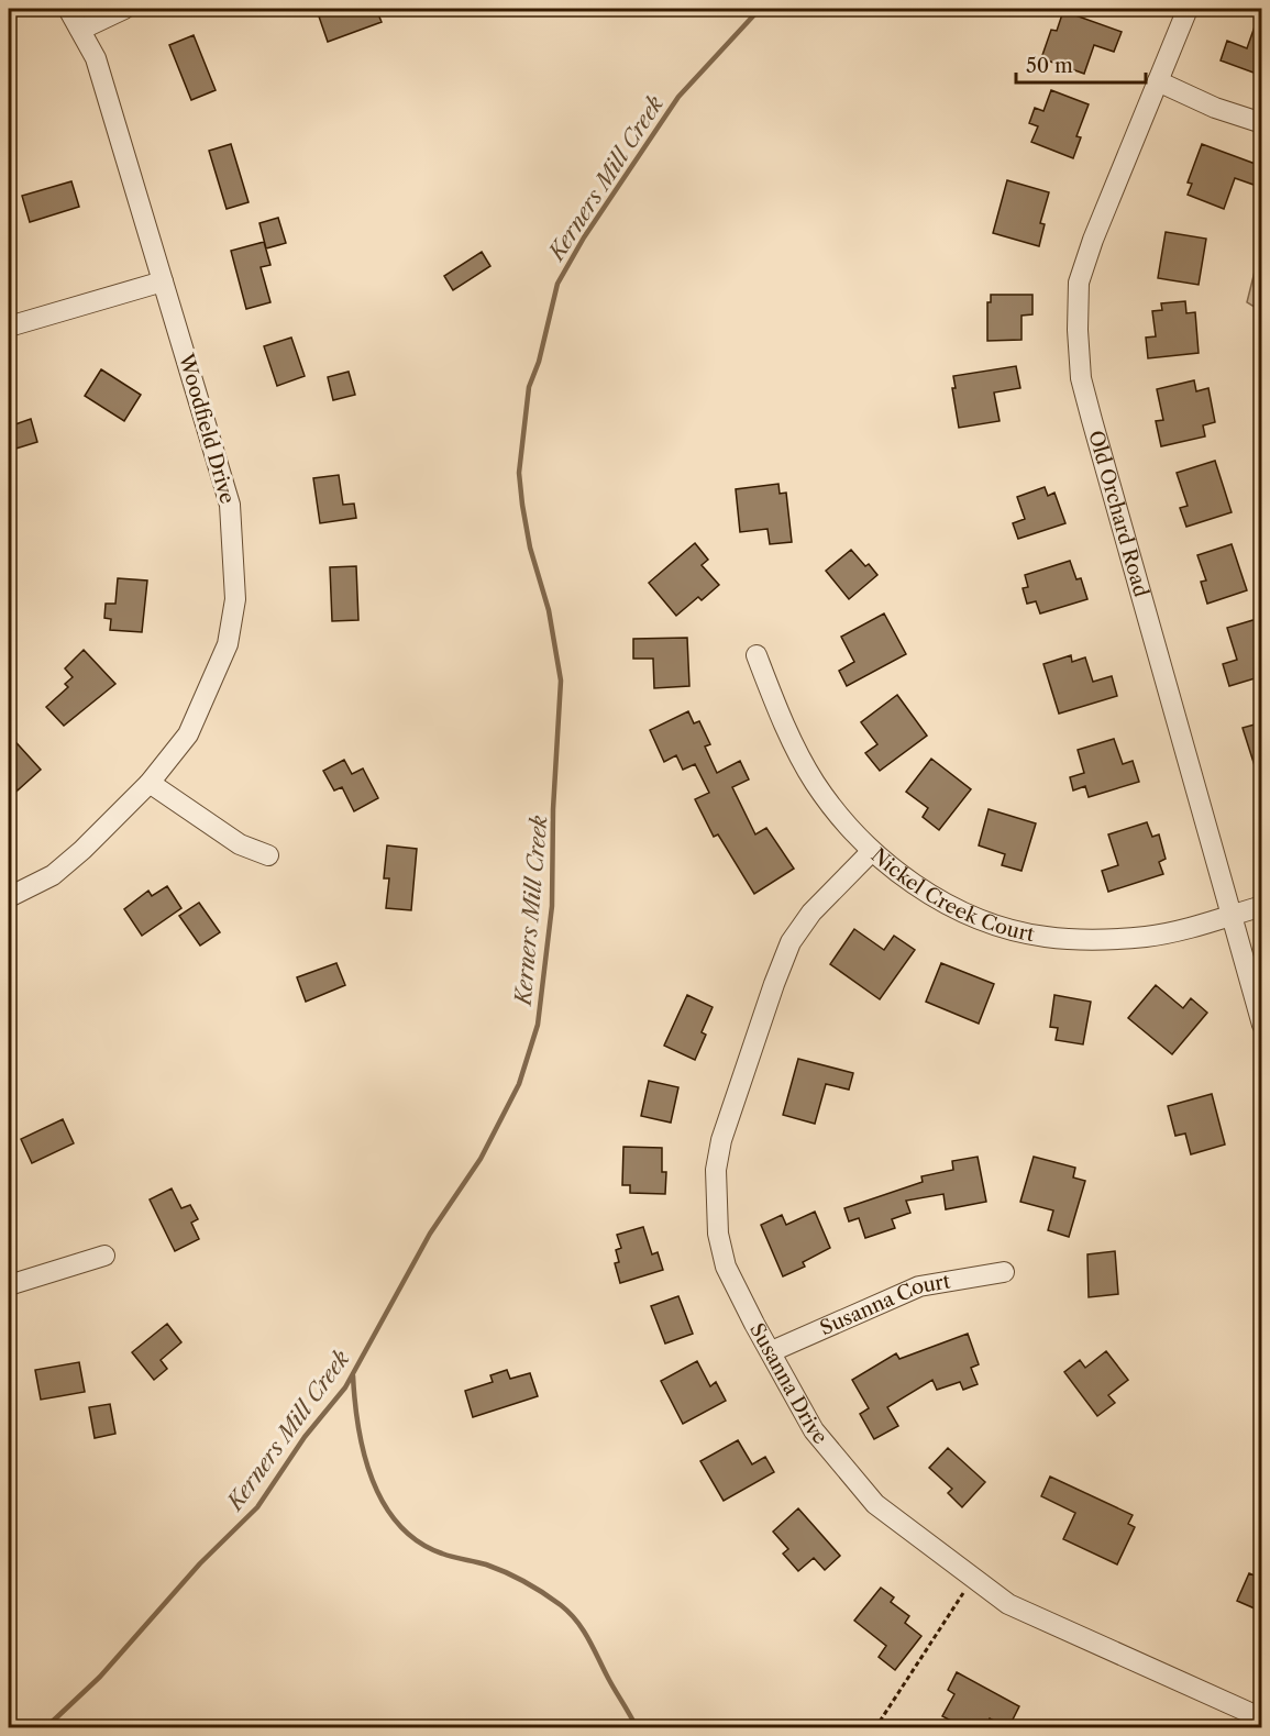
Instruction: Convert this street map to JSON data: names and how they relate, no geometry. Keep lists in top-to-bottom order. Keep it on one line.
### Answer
{"streets":{"street":["Woodfield Drive","Old Orchard Road","Nickel Creek Court","Susanna Court","Susanna Drive"]},"crossings":[["Old Orchard Road","Nickel Creek Court"],["Nickel Creek Court","Susanna Drive"],["Susanna Court","Susanna Drive"]],"water":["Kerners Mill Creek"],"scale_bar":"50 m"}
